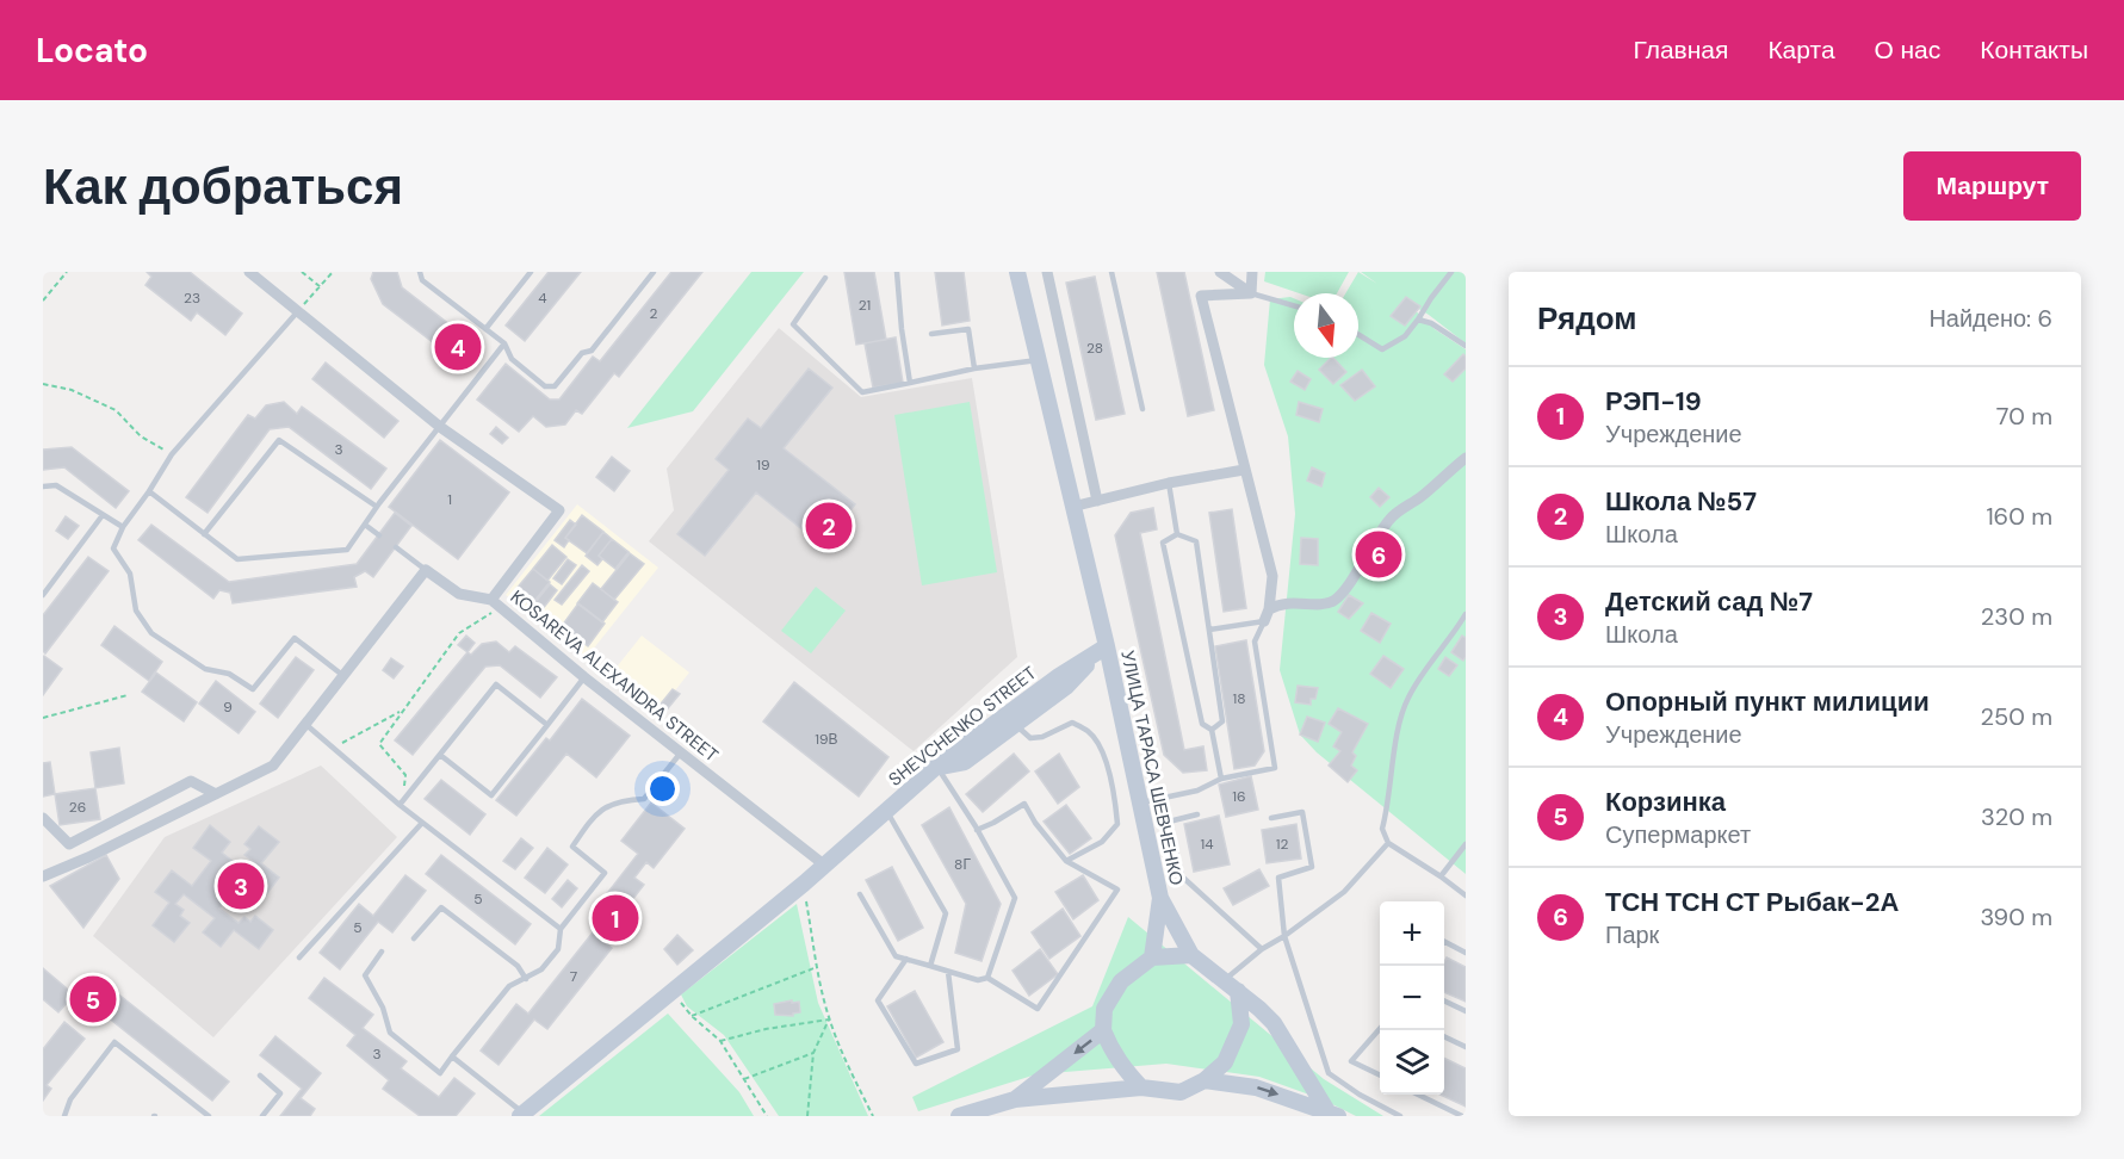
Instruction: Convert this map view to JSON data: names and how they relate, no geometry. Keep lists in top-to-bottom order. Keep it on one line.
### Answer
{"streets":{"street":["KOSAREVA ALEXANDRA STREET","SHEVCHENKO STREET","УЛИЦА ТАРАСА ШЕВЧЕНКО"]},"crossings":[["KOSAREVA ALEXANDRA STREET","SHEVCHENKO STREET"],["SHEVCHENKO STREET","УЛИЦА ТАРАСА ШЕВЧЕНКО"]],"house_numbers":["23","4","21","2","28","3","19","1","18","9","19В","16","26","14","12","8Г","5","5","7","3"],"north":"bottom","page":{"header":"Locato","nav":["Главная","Карта","О нас","Контакты"],"buttons":"Маршрут","title":"Как добраться","heading":["Рядом","Найдено: 6"],"pins":["4","2","6","3","1","5"],"list":[{"mark":"1","name":"РЭП-19","note":"Учреждение","value":"70 m"},{"mark":"2","name":"Школа №57","note":"Школа","value":"160 m"},{"mark":"3","name":"Детский сад №7","note":"Школа","value":"230 m"},{"mark":"4","name":"Опорный пункт милиции","note":"Учреждение","value":"250 m"},{"mark":"5","name":"Корзинка","note":"Супермаркет","value":"320 m"},{"mark":"6","name":"ТСН ТСН СТ Рыбак-2А","note":"Парк","value":"390 m"}],"map_buttons":["+","−"]}}
